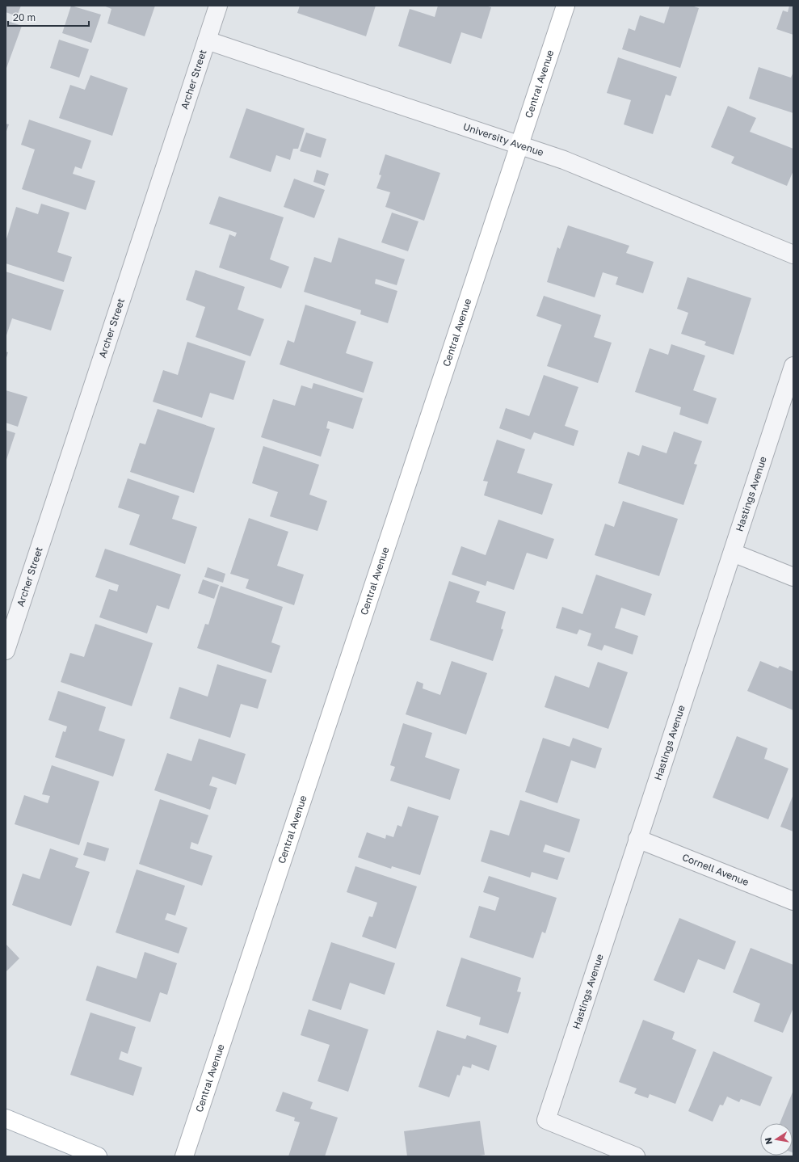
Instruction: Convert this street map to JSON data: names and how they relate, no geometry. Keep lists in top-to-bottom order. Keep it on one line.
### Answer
{"streets":{"street":["Archer Street","Central Avenue","University Avenue","Hastings Avenue","Cornell Avenue"]},"crossings":[["Archer Street","University Avenue"],["Central Avenue","University Avenue"],["Hastings Avenue","Cornell Avenue"]],"scale_bar":"20 m","north":"left"}
